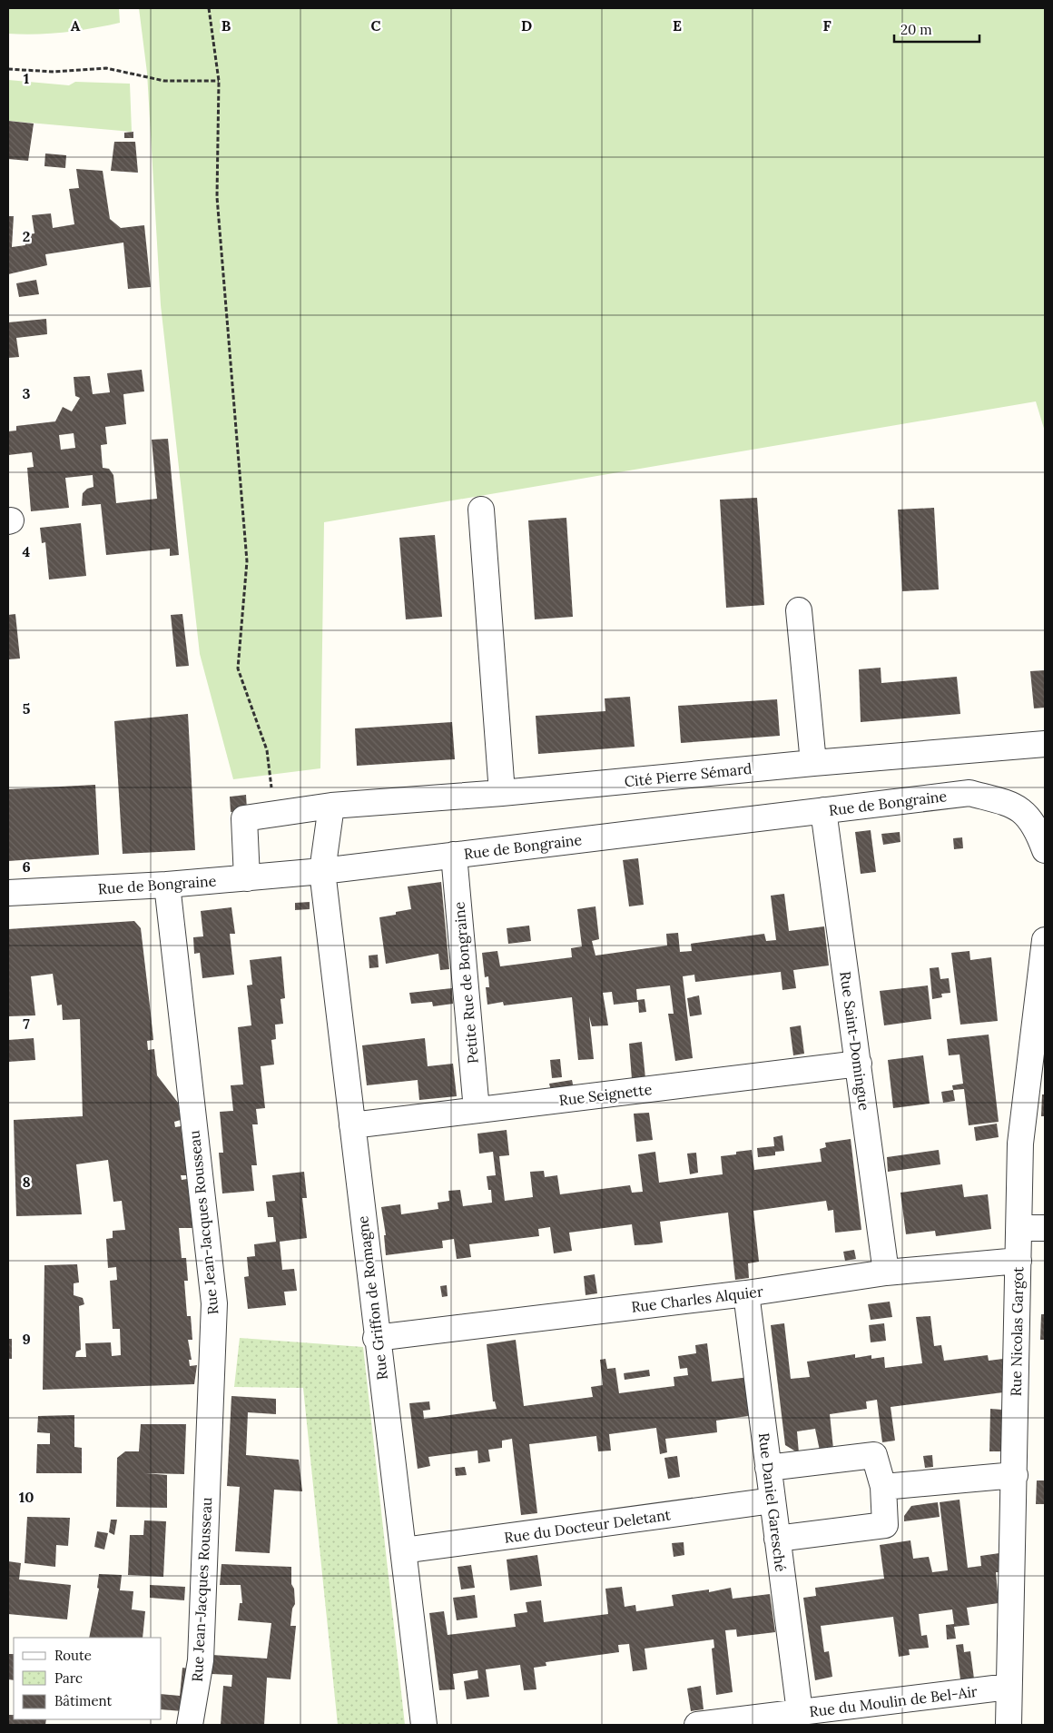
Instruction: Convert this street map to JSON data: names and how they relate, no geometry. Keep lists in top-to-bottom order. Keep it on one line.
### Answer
{"streets":{"street":["Cité Pierre Sémard","Rue de Bongraine","Petite Rue de Bongraine","Rue Saint-Domingue","Rue Seignette","Rue Jean-Jacques Rousseau","Rue Griffon de Romagne","Rue Charles Alquier","Rue Nicolas Gargot","Rue Daniel Garesché","Rue du Docteur Deletant","Rue du Moulin de Bel-Air"]},"crossings":[["Cité Pierre Sémard","Rue de Bongraine"],["Cité Pierre Sémard","Rue Griffon de Romagne"],["Rue de Bongraine","Petite Rue de Bongraine"],["Rue de Bongraine","Rue Saint-Domingue"],["Rue de Bongraine","Rue Jean-Jacques Rousseau"],["Rue de Bongraine","Rue Griffon de Romagne"],["Petite Rue de Bongraine","Rue Seignette"],["Rue Saint-Domingue","Rue Seignette"],["Rue Saint-Domingue","Rue Charles Alquier"],["Rue Seignette","Rue Griffon de Romagne"],["Rue Griffon de Romagne","Rue Charles Alquier"],["Rue Griffon de Romagne","Rue du Docteur Deletant"],["Rue Charles Alquier","Rue Nicolas Gargot"],["Rue Charles Alquier","Rue Daniel Garesché"],["Rue Nicolas Gargot","Rue du Moulin de Bel-Air"],["Rue Daniel Garesché","Rue du Docteur Deletant"],["Rue Daniel Garesché","Rue du Moulin de Bel-Air"]],"legend":["Route","Parc","Bâtiment"],"scale_bar":"20 m","grid":{"columns":["A","B","C","D","E","F"],"rows":["1","2","3","4","5","6","7","8","9","10"]}}
